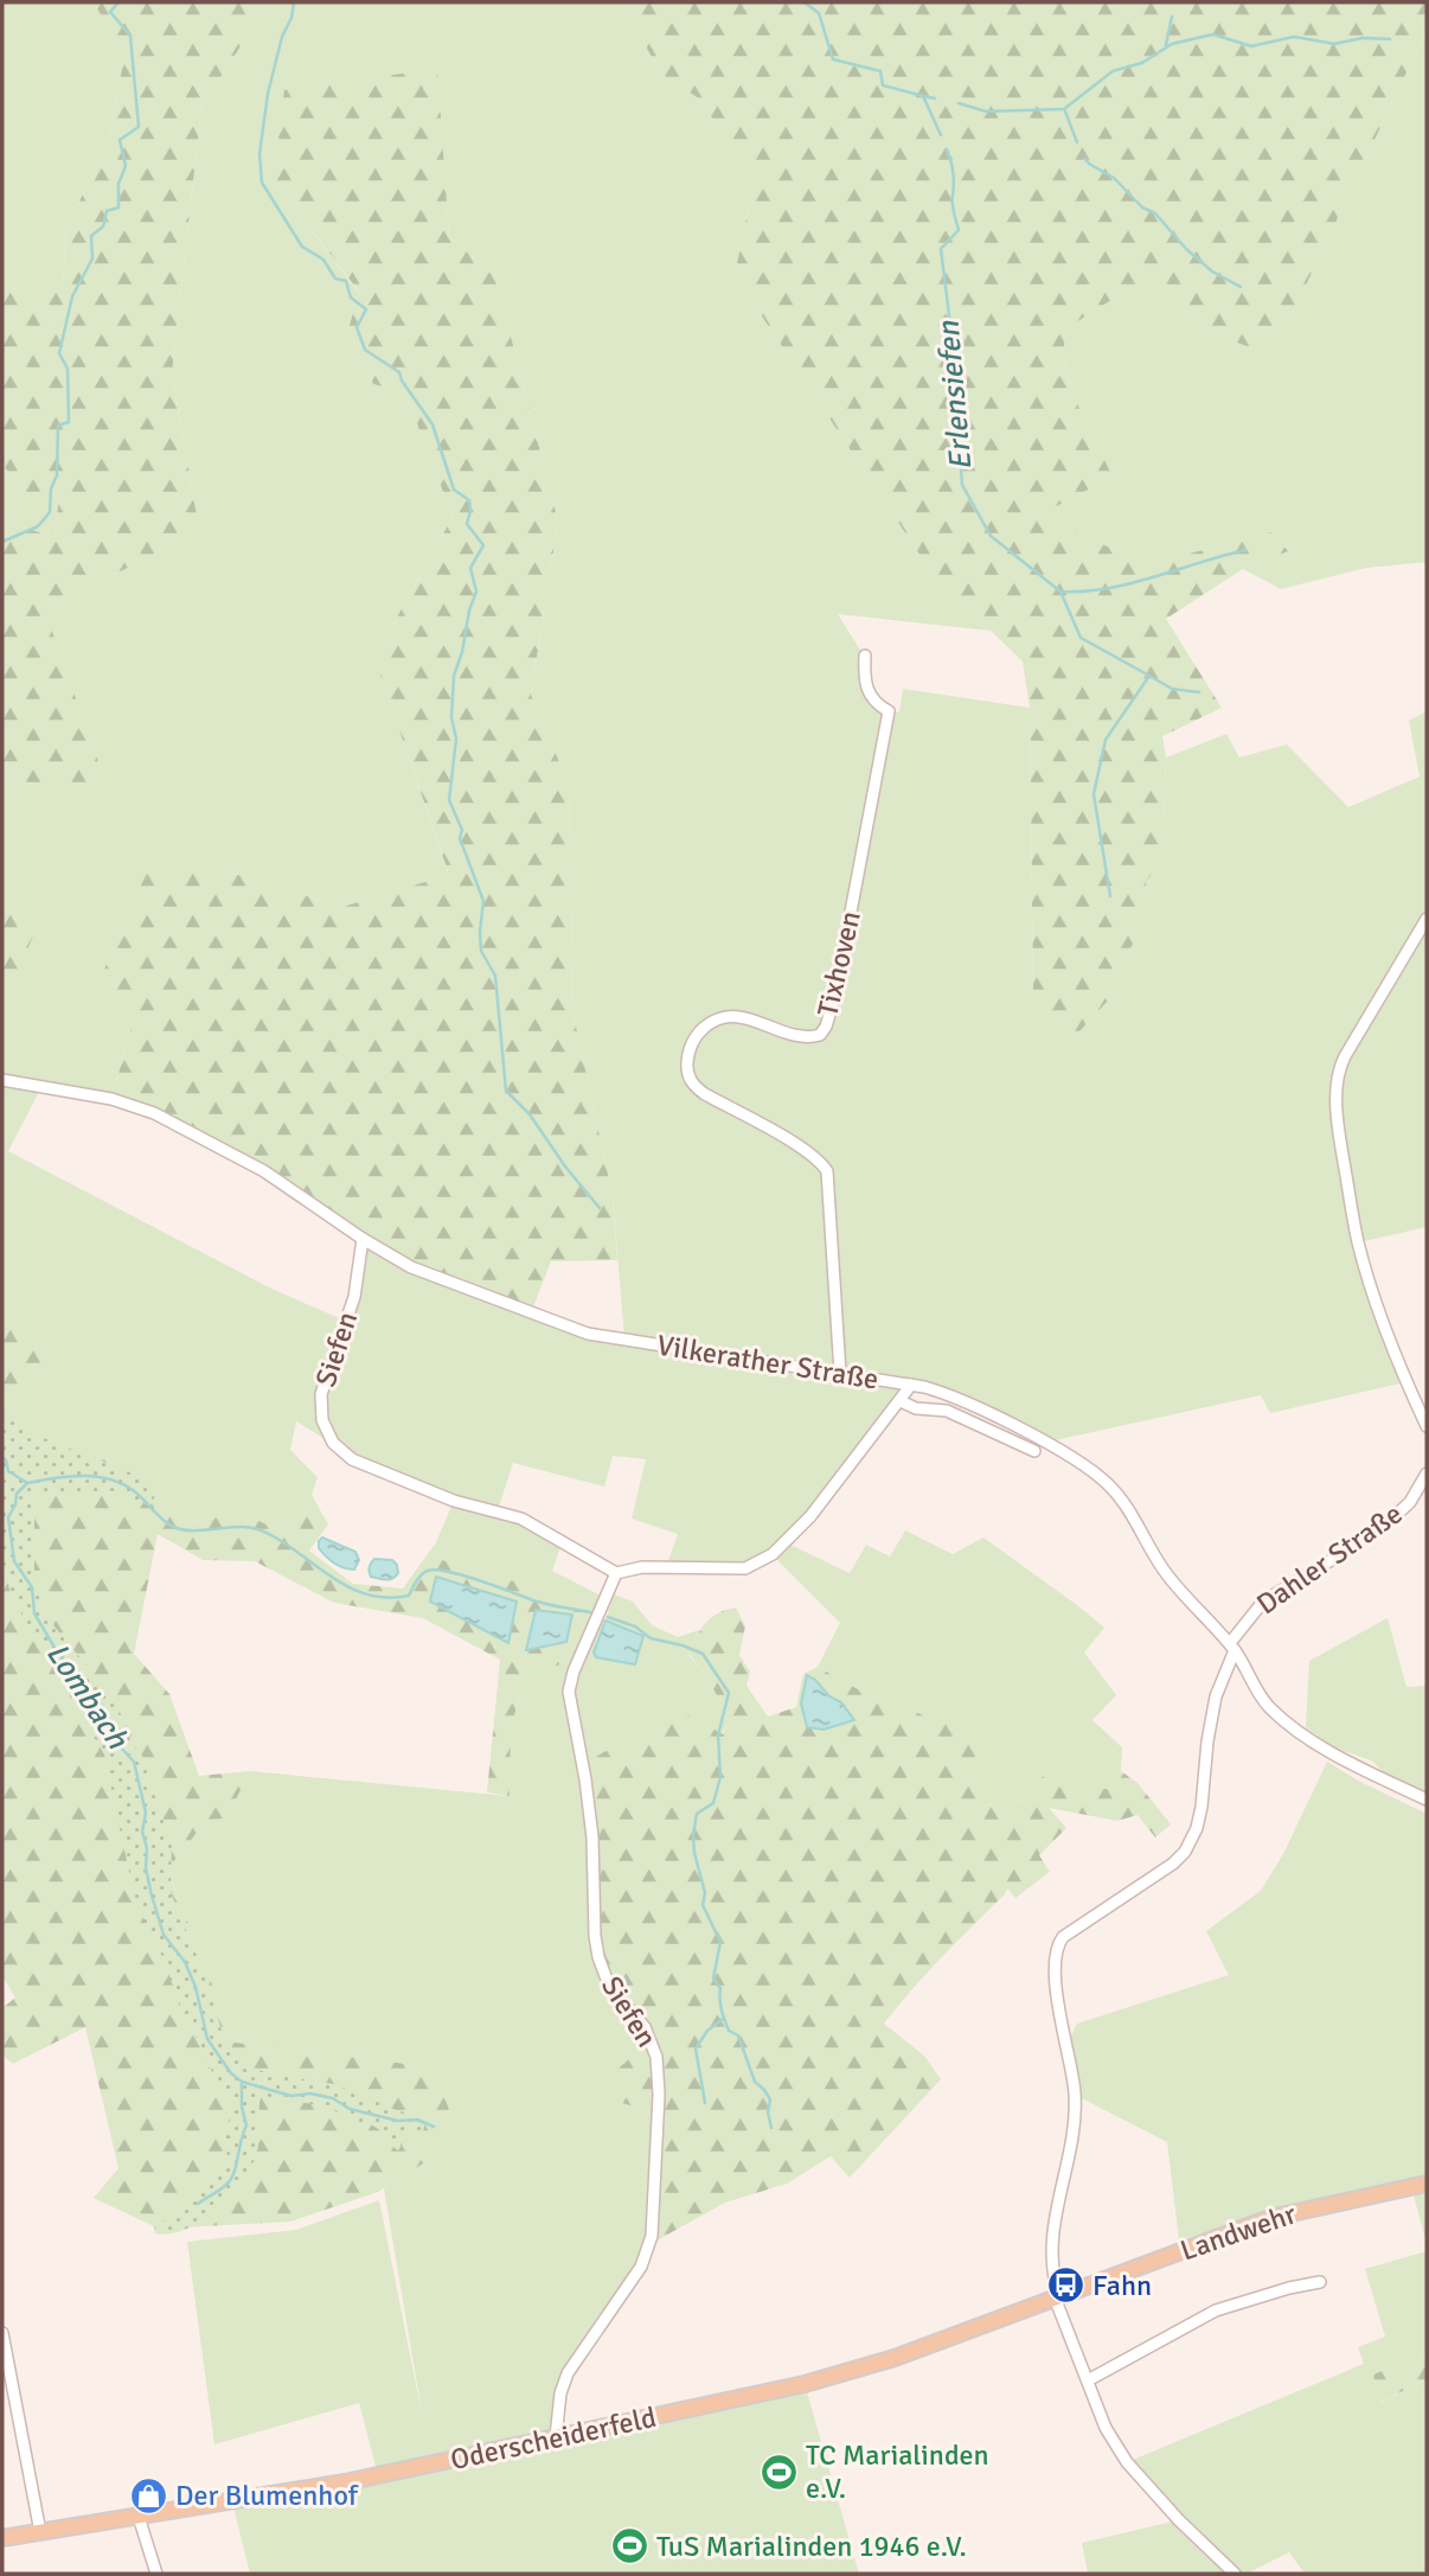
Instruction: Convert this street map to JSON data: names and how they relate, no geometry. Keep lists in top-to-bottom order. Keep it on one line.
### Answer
{"streets":{"main road":["Landwehr","Oderscheiderfeld"],"street":["Tixhoven","Siefen","Vilkerather Straße","Dahler Straße"]},"crossings":[["Tixhoven","Vilkerather Straße"],["Siefen","Vilkerather Straße"],["Siefen","Oderscheiderfeld"],["Vilkerather Straße","Dahler Straße"],["Dahler Straße","Landwehr"],["Dahler Straße","Oderscheiderfeld"],["Landwehr","Oderscheiderfeld"]],"water":["Erlensiefen","Lombach"],"places":{"bus stop":["Fahn"],"sports":["TC Marialinden e.V.","TuS Marialinden 1946 e.V."],"shop":["Der Blumenhof"]}}
